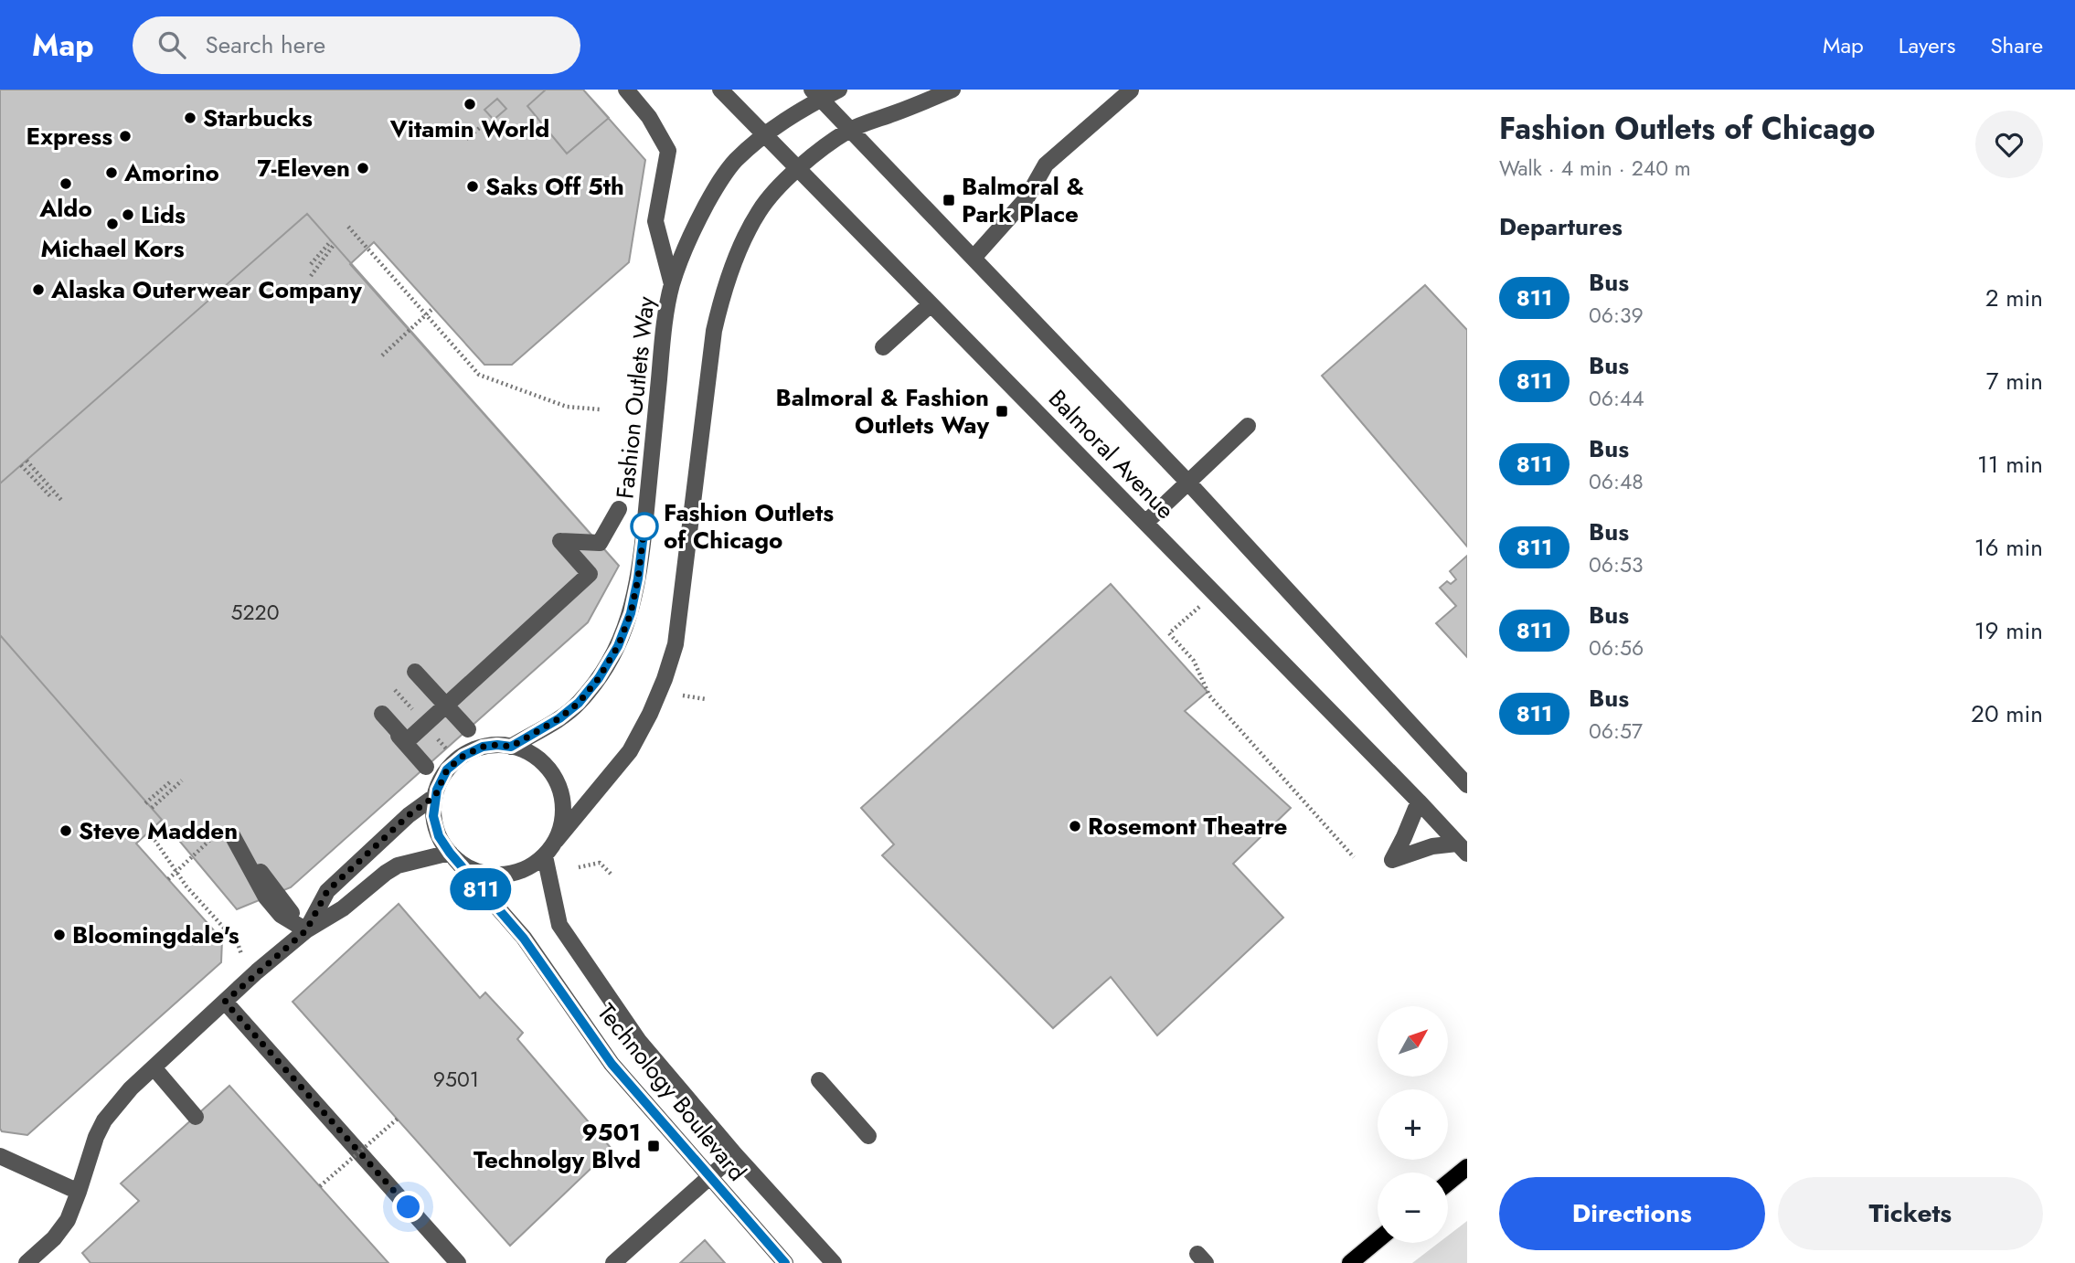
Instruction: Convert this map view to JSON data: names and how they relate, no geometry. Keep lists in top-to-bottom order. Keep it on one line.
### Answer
{"streets":{"street":["Fashion Outlets Way","Balmoral Avenue","Technology Boulevard"]},"crossings":[["Fashion Outlets Way","Balmoral Avenue"],["Fashion Outlets Way","Technology Boulevard"]],"places":{"other":["Vitamin World","Starbucks","Express","7-Eleven","Amorino","Aldo","Saks Off 5th","Lids","Michael Kors","Alaska Outerwear Company","Fashion Outlets of Chicago","Rosemont Theatre","Steve Madden","Bloomingdale's"],"transit":["Balmoral & Park Place","Balmoral & Fashion Outlets Way","9501 Technolgy Blvd"]},"lines":["bus line 811"],"house_numbers":["5220","9501"],"north":"top right","page":{"header":"Map","search":"Search here","nav":["Map","Layers","Share"],"on_map":"811","heading":[["Fashion Outlets of Chicago","Walk · 4 min · 240 m"],"Departures"],"list":[{"mark":"811","name":"Bus","note":"06:39","value":"2 min"},{"mark":"811","name":"Bus","note":"06:44","value":"7 min"},{"mark":"811","name":"Bus","note":"06:48","value":"11 min"},{"mark":"811","name":"Bus","note":"06:53","value":"16 min"},{"mark":"811","name":"Bus","note":"06:56","value":"19 min"},{"mark":"811","name":"Bus","note":"06:57","value":"20 min"}],"map_buttons":["+","−"],"buttons":["Directions","Tickets"]}}
